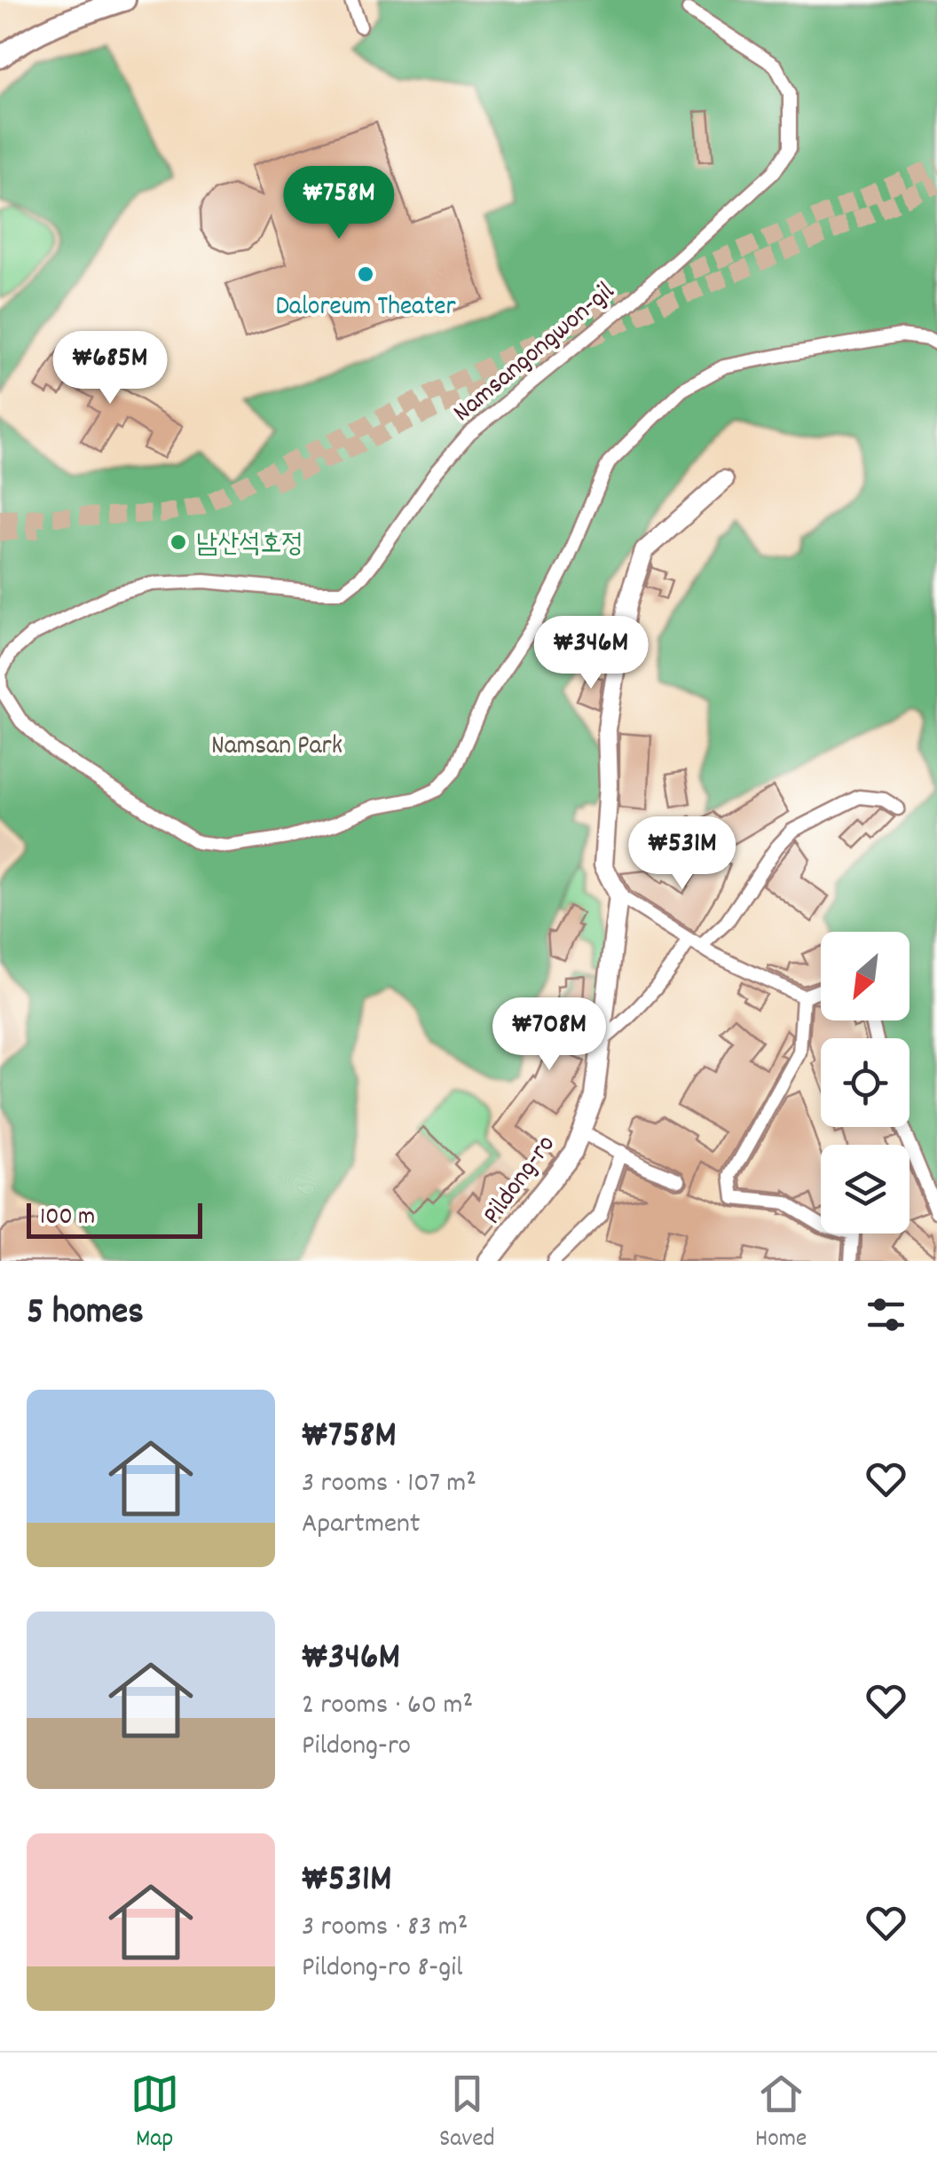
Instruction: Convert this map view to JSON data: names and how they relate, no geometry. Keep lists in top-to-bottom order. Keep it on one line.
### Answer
{"streets":{"street":["Namsangongwon-gil","Pildong-ro"]},"parks":["Namsan Park"],"places":["Daloreum Theater","남산석호정"],"scale_bar":"100 m","north":"bottom left","page":{"price":["₩758M","₩685M","₩346M","₩531M","₩708M"],"scale":"100 m","heading":"5 homes","list":[{"name":"₩758M","note":"3 rooms · 107 m² · Apartment"},{"name":"₩346M","note":"2 rooms · 60 m² · Pildong-ro"},{"name":"₩531M","note":"3 rooms · 83 m² · Pildong-ro 8-gil"}],"tabs":["Map","Saved","Home"]}}
